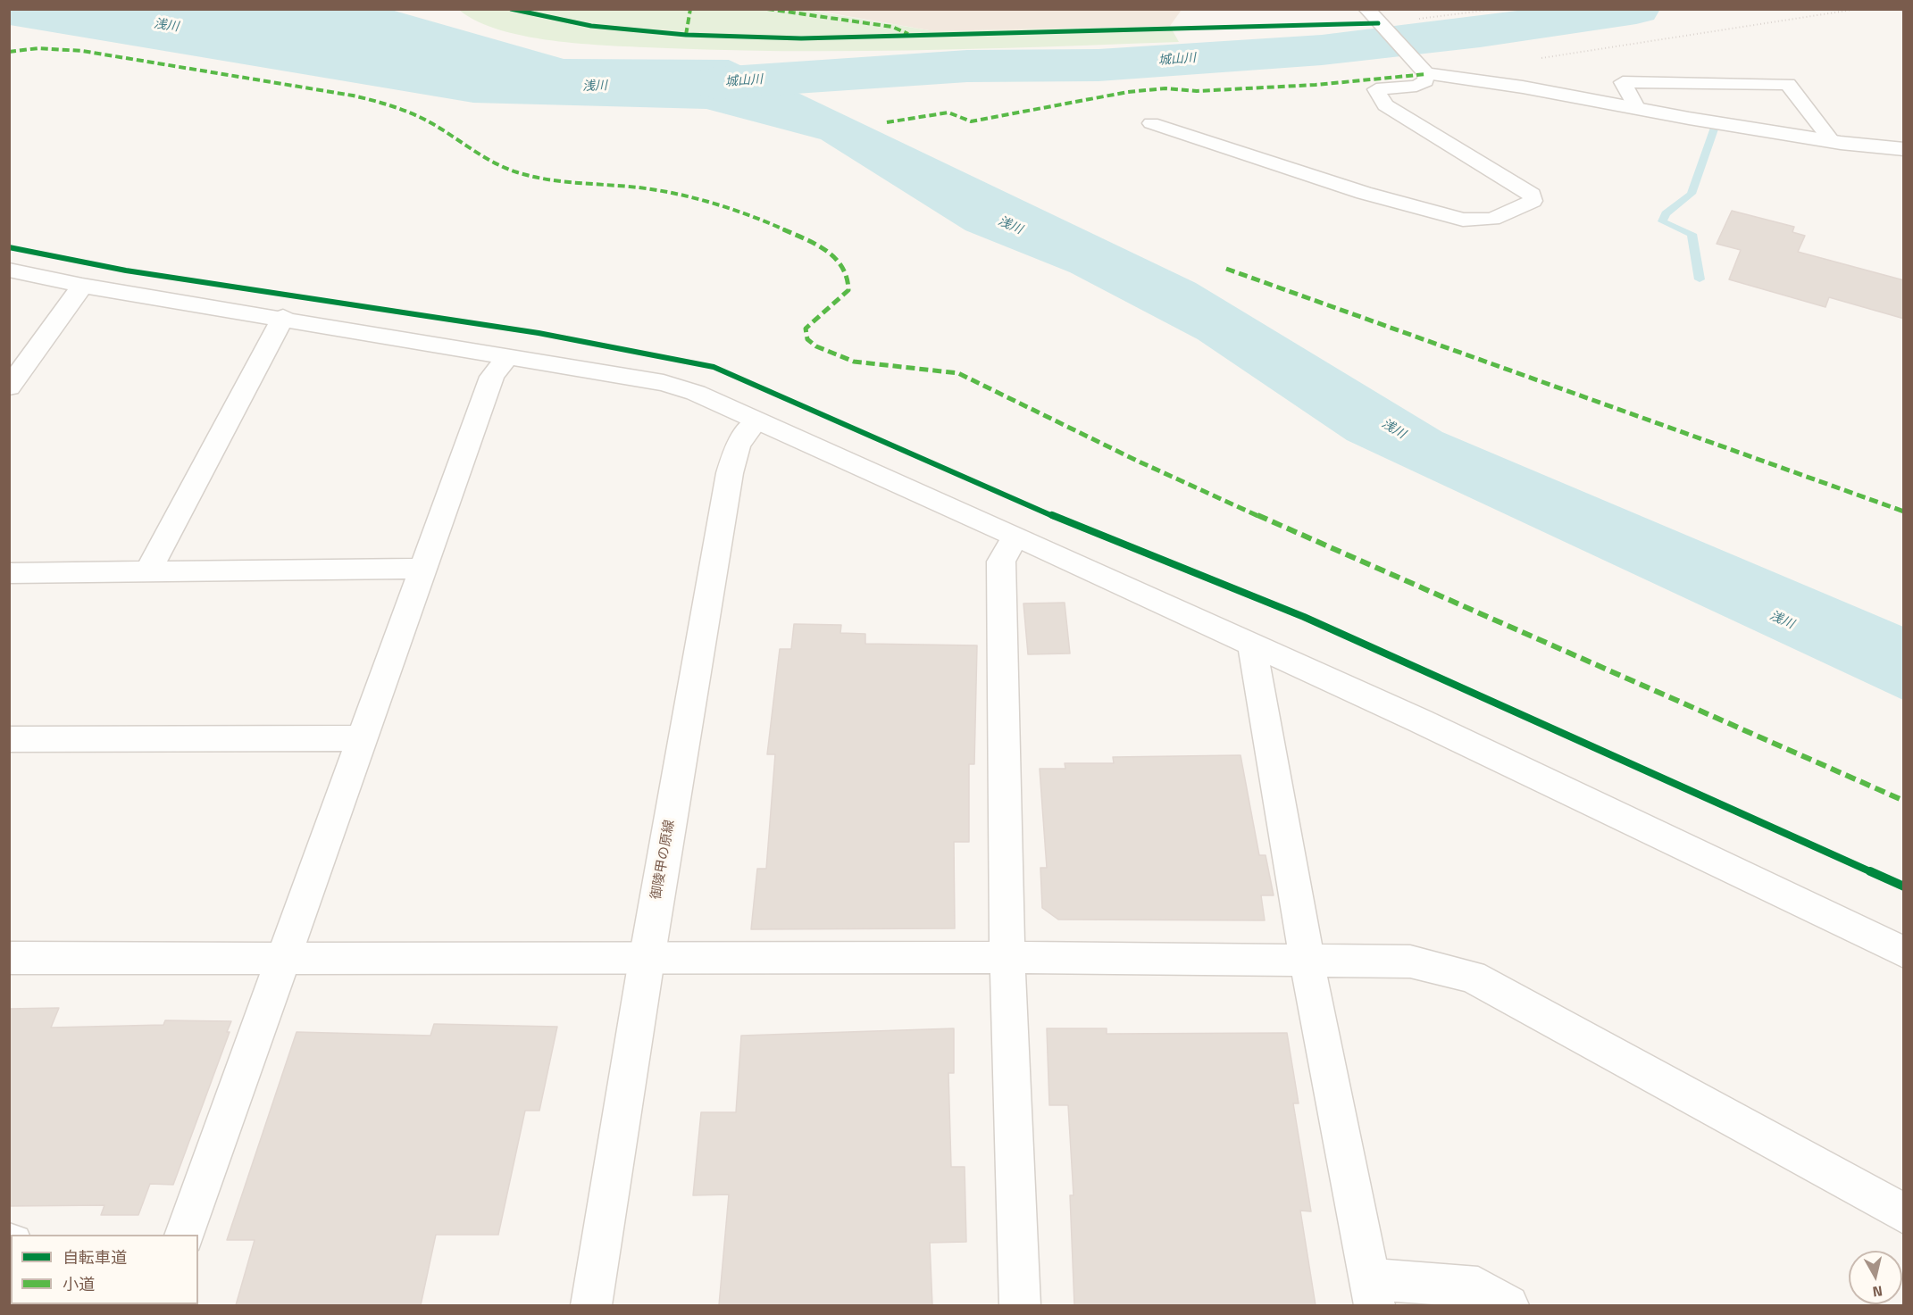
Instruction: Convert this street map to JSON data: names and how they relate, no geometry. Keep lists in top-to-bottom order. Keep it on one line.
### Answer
{"streets":{"street":["御陵甲の原線"]},"water":["浅川","城山川"],"legend":["自転車道","小道"],"north":"bottom"}
